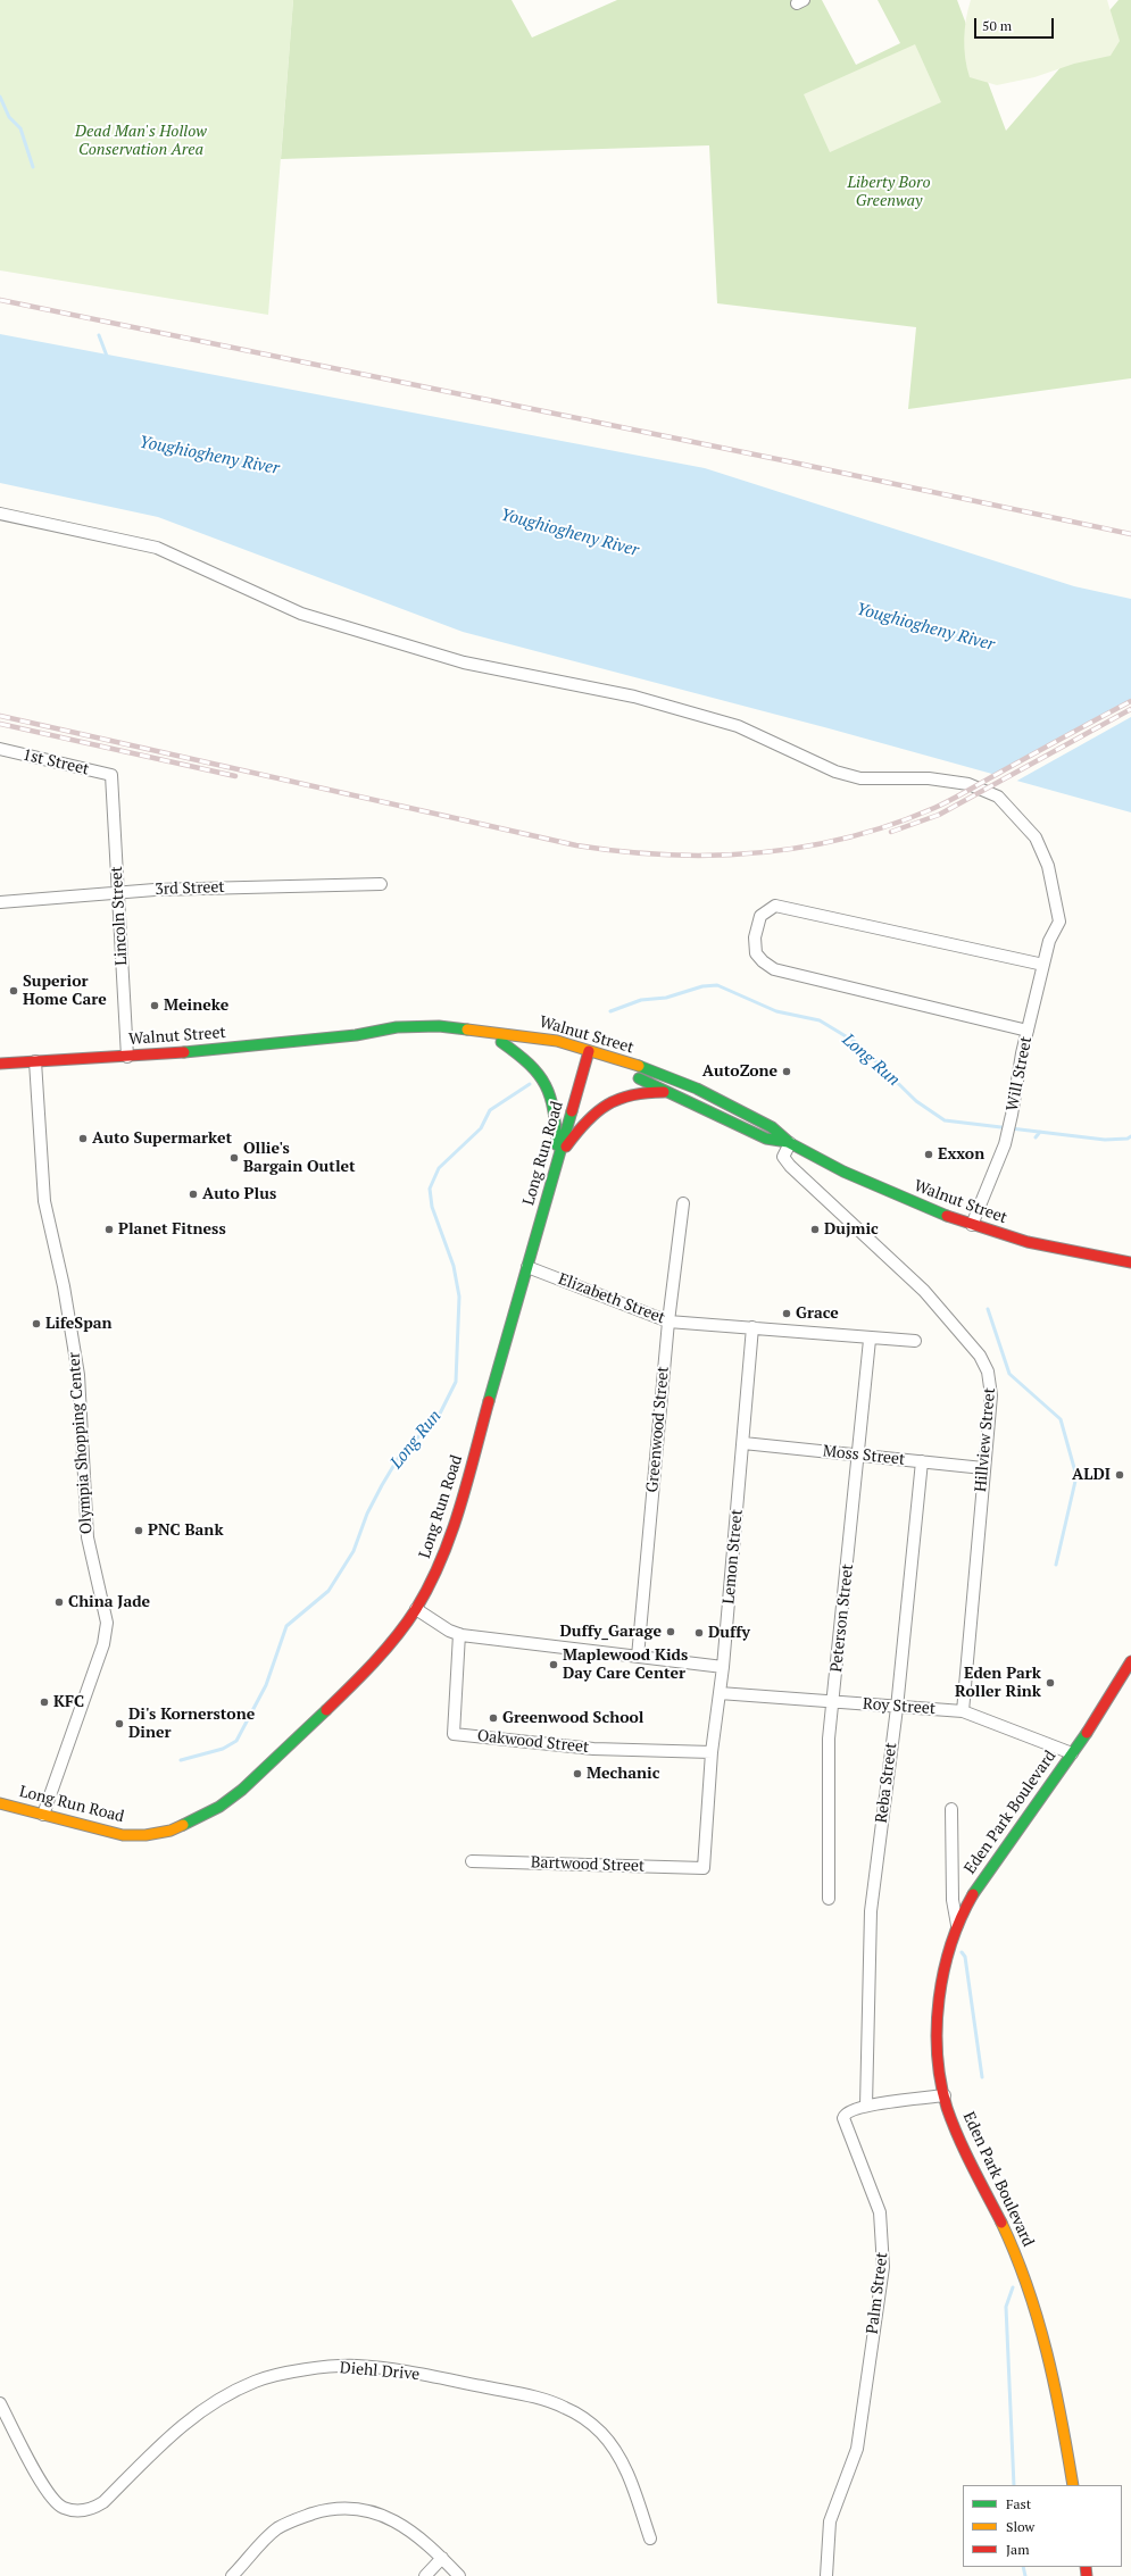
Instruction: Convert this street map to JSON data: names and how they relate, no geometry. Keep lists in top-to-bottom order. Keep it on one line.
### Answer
{"streets":{"main road":["Walnut Street","Long Run Road","Eden Park Boulevard"],"street":["1st Street","3rd Street","Lincoln Street","Will Street","Elizabeth Street","Greenwood Street","Hillview Street","Olympia Shopping Center","Moss Street","Lemon Street","Peterson Street","Roy Street","Oakwood Street","Reba Street","Bartwood Street","Palm Street","Diehl Drive"]},"crossings":[["1st Street","Lincoln Street"],["3rd Street","Lincoln Street"],["Lincoln Street","Walnut Street"],["Walnut Street","Will Street"],["Walnut Street","Long Run Road"],["Walnut Street","Hillview Street"],["Walnut Street","Olympia Shopping Center"],["Long Run Road","Elizabeth Street"],["Long Run Road","Olympia Shopping Center"],["Elizabeth Street","Greenwood Street"],["Elizabeth Street","Lemon Street"],["Elizabeth Street","Peterson Street"],["Hillview Street","Moss Street"],["Hillview Street","Roy Street"],["Moss Street","Lemon Street"],["Moss Street","Peterson Street"],["Moss Street","Reba Street"],["Lemon Street","Roy Street"],["Lemon Street","Oakwood Street"],["Lemon Street","Bartwood Street"],["Peterson Street","Roy Street"],["Roy Street","Reba Street"],["Roy Street","Eden Park Boulevard"],["Reba Street","Palm Street"],["Eden Park Boulevard","Palm Street"]],"water":["Youghiogheny River","Long Run"],"parks":["Dead Man's Hollow Conservation Area","Liberty Boro Greenway"],"places":["Superior Home Care","Meineke","AutoZone","Auto Supermarket","Exxon","Ollie's Bargain Outlet","Auto Plus","Planet Fitness","Dujmic","Grace","LifeSpan","ALDI","PNC Bank","China Jade","Duffy_Garage","Duffy","Maplewood Kids Day Care Center","Eden Park Roller Rink","KFC","Greenwood School","Di's Kornerstone Diner","Mechanic"],"legend":["Fast","Slow","Jam"],"scale_bar":"50 m"}
